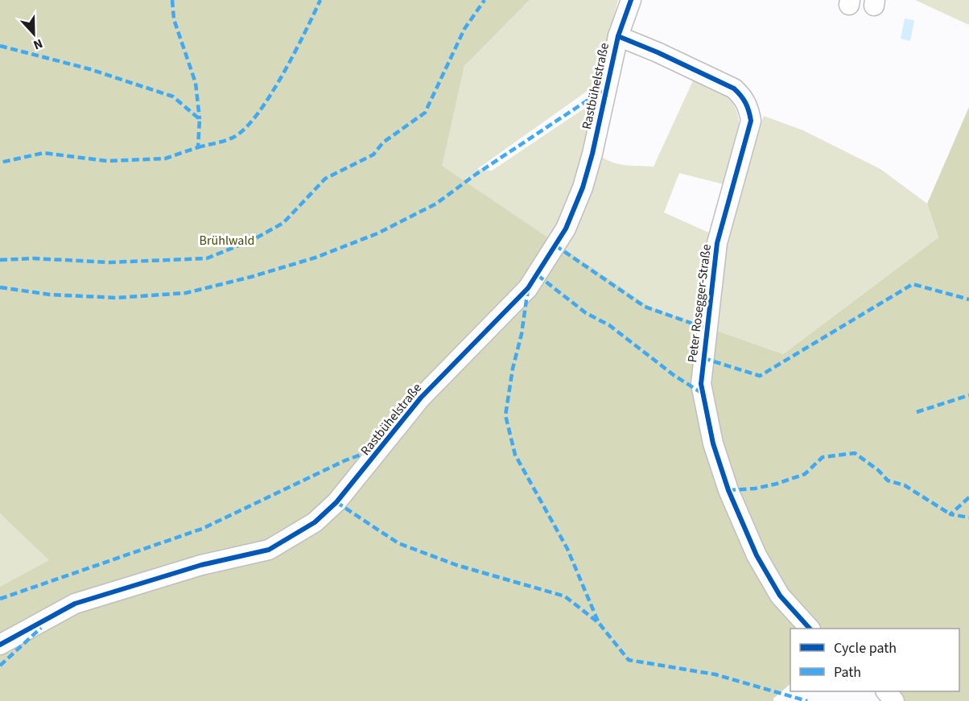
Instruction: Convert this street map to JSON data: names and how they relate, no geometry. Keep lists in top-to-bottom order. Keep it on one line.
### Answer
{"streets":{"street":["Rastbühelstraße","Peter Rosegger-Straße"]},"crossings":[["Rastbühelstraße","Peter Rosegger-Straße"]],"parks":["Brühlwald"],"legend":["Cycle path","Path"],"north":"bottom"}
